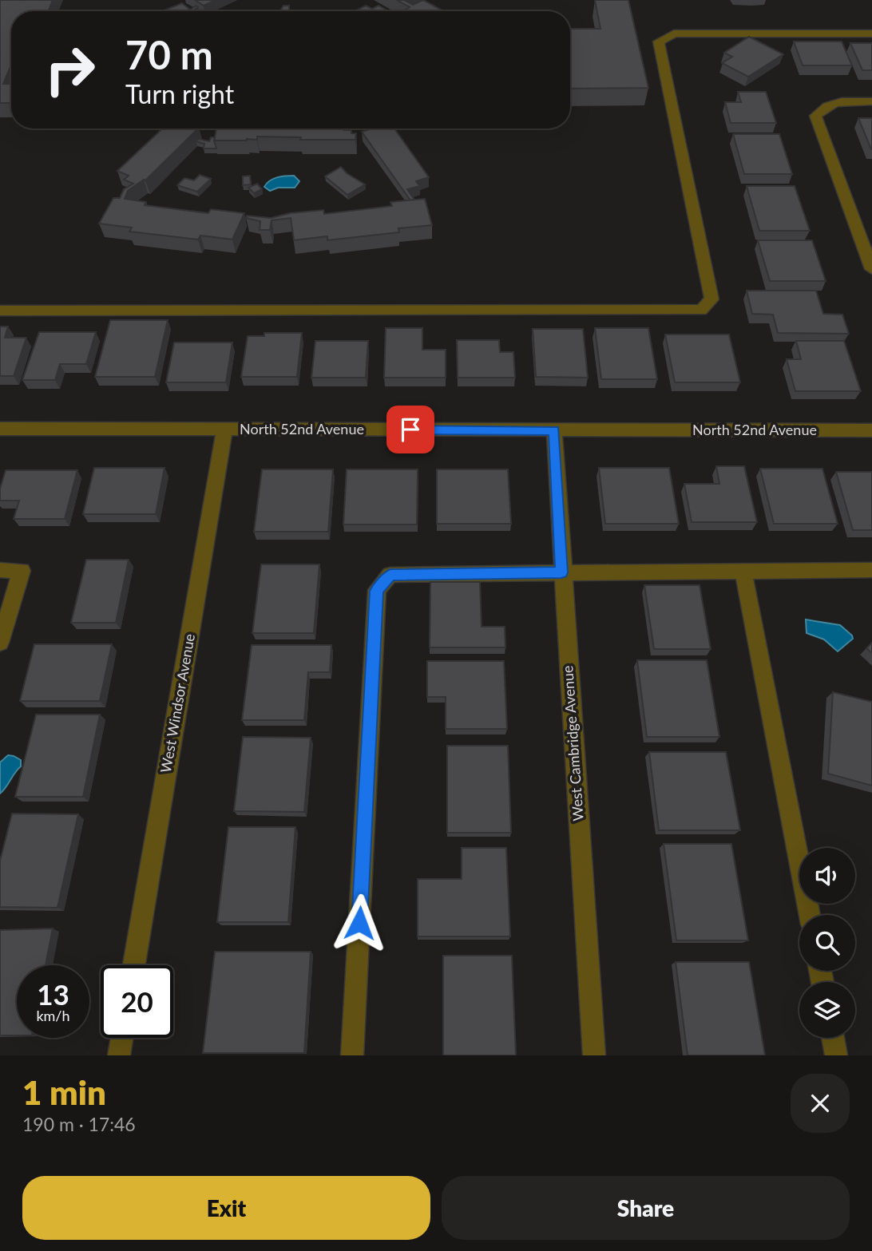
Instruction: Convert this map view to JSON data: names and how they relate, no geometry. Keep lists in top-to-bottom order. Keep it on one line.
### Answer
{"streets":{"street":["North 52nd Avenue","West Windsor Avenue","West Cambridge Avenue"]},"crossings":[["North 52nd Avenue","West Windsor Avenue"],["North 52nd Avenue","West Cambridge Avenue"]],"page":{"turn":["70 m","Turn right"],"speed":"13 km/h","limit":"20","heading":["1 min","190 m · 17:46"],"buttons":["Exit","Share"]}}
